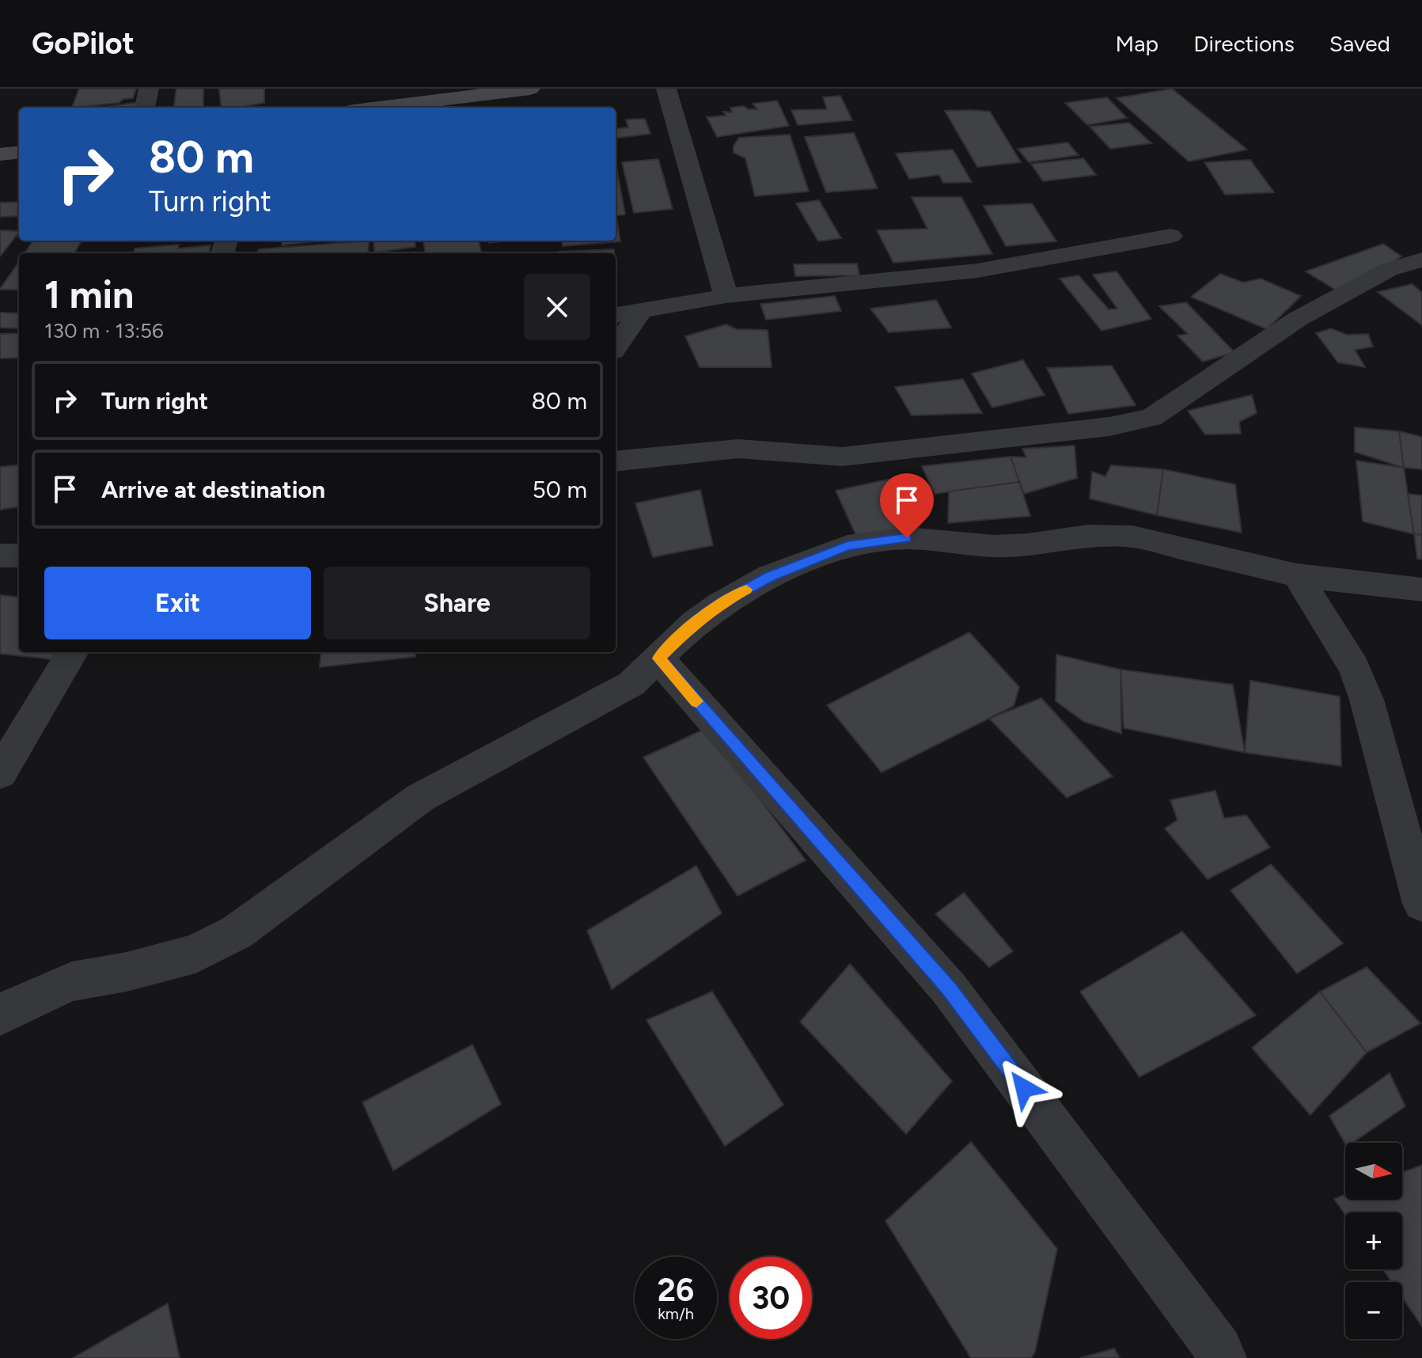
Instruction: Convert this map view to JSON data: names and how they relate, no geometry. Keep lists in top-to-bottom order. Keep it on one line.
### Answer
{"north":"right","page":{"header":"GoPilot","nav":["Map","Directions","Saved"],"turn":["80 m","Turn right"],"heading":["1 min","130 m · 13:56"],"list":[{"name":"Turn right","value":"80 m"},{"name":"Arrive at destination","value":"50 m"}],"buttons":["Exit","Share"],"map_buttons":["+","−"],"speed":"26 km/h","limit":"30"}}
